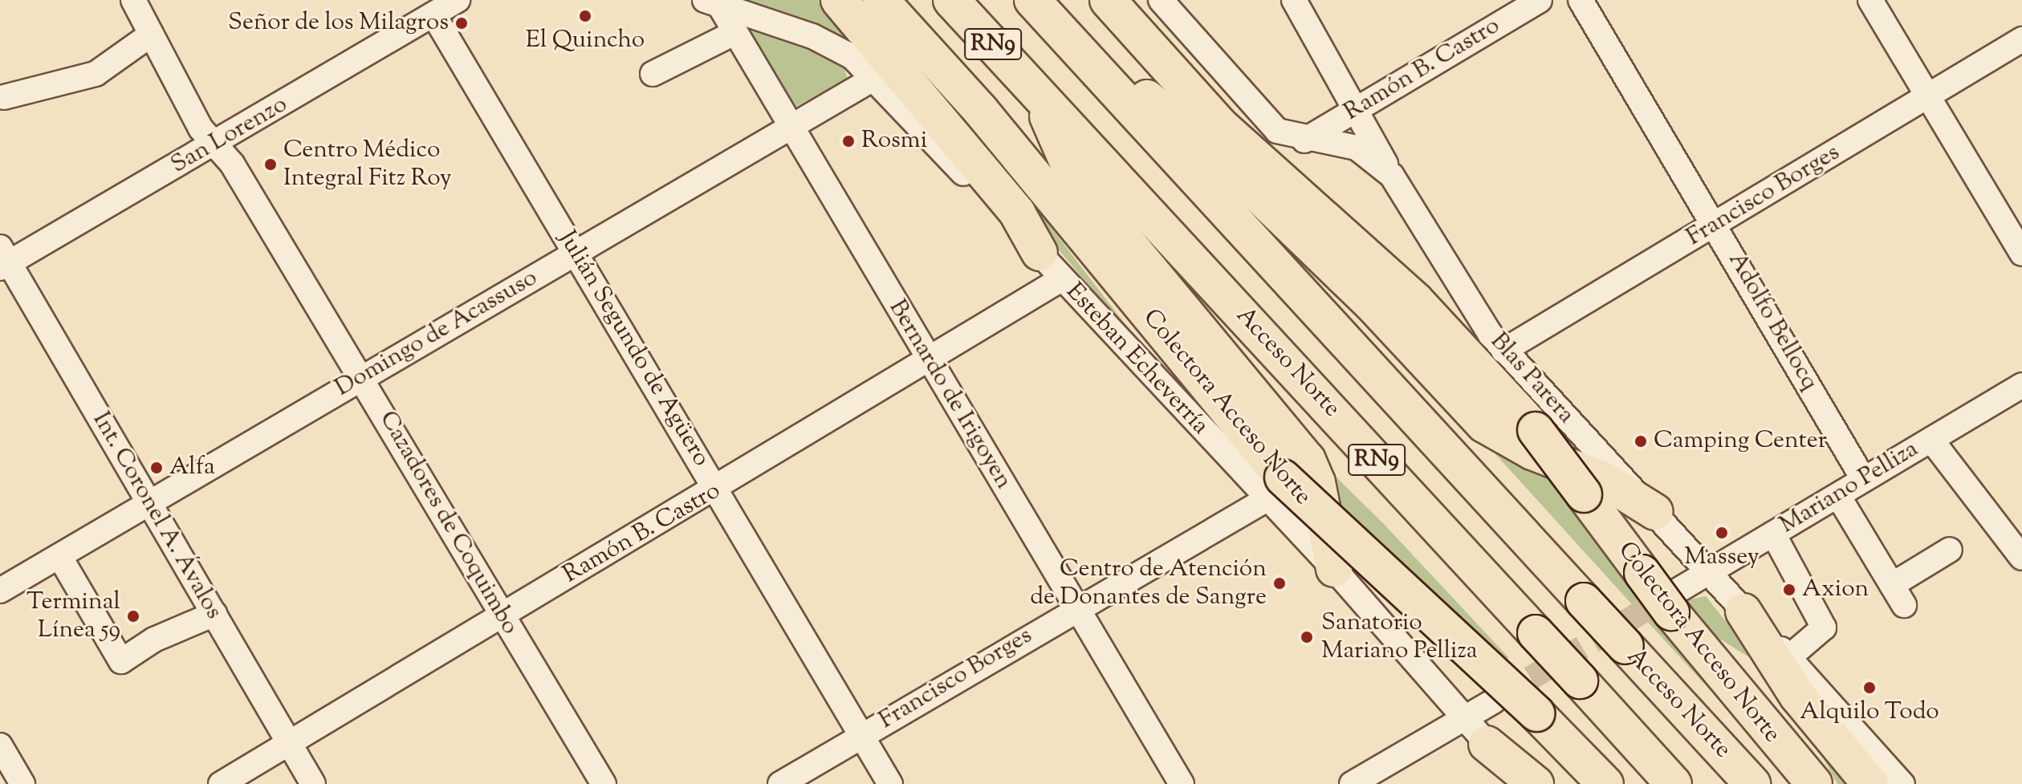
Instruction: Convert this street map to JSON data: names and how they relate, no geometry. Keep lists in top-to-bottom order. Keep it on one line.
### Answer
{"streets":{"highway":["RN9","Acceso Norte","Colectora Acceso Norte"],"street":["Ramón B. Castro","San Lorenzo","Francisco Borges","Adolfo Bellocq","Domingo de Acassuso","Julián Segundo de Agüero","Esteban Echeverría","Blas Parera","Bernardo de Irigoyen","Mariano Pelliza","Int. Coronel A. Ávalos","Cazadores de Coquimbo"]},"crossings":[["Ramón B. Castro","Julián Segundo de Agüero"],["Ramón B. Castro","Esteban Echeverría"],["Ramón B. Castro","Blas Parera"],["Ramón B. Castro","Bernardo de Irigoyen"],["Ramón B. Castro","Int. Coronel A. Ávalos"],["Ramón B. Castro","Cazadores de Coquimbo"],["San Lorenzo","Julián Segundo de Agüero"],["San Lorenzo","Int. Coronel A. Ávalos"],["San Lorenzo","Cazadores de Coquimbo"],["Francisco Borges","Adolfo Bellocq"],["Francisco Borges","Julián Segundo de Agüero"],["Francisco Borges","Esteban Echeverría"],["Francisco Borges","Blas Parera"],["Francisco Borges","Bernardo de Irigoyen"],["Francisco Borges","Colectora Acceso Norte"],["Adolfo Bellocq","Mariano Pelliza"],["Domingo de Acassuso","Julián Segundo de Agüero"],["Domingo de Acassuso","Esteban Echeverría"],["Domingo de Acassuso","Bernardo de Irigoyen"],["Domingo de Acassuso","Int. Coronel A. Ávalos"],["Domingo de Acassuso","Cazadores de Coquimbo"],["Esteban Echeverría","Bernardo de Irigoyen"],["Esteban Echeverría","Colectora Acceso Norte"],["Blas Parera","Mariano Pelliza"],["Colectora Acceso Norte","Mariano Pelliza"]],"places":["El Quincho","Señor de los Milagros","Rosmi","Centro Médico Integral Fitz Roy","Camping Center","Alfa","Massey","Centro de Atención de Donantes de Sangre","Axion","Terminal Línea 59","Sanatorio Mariano Pelliza","Alquilo Todo"]}
